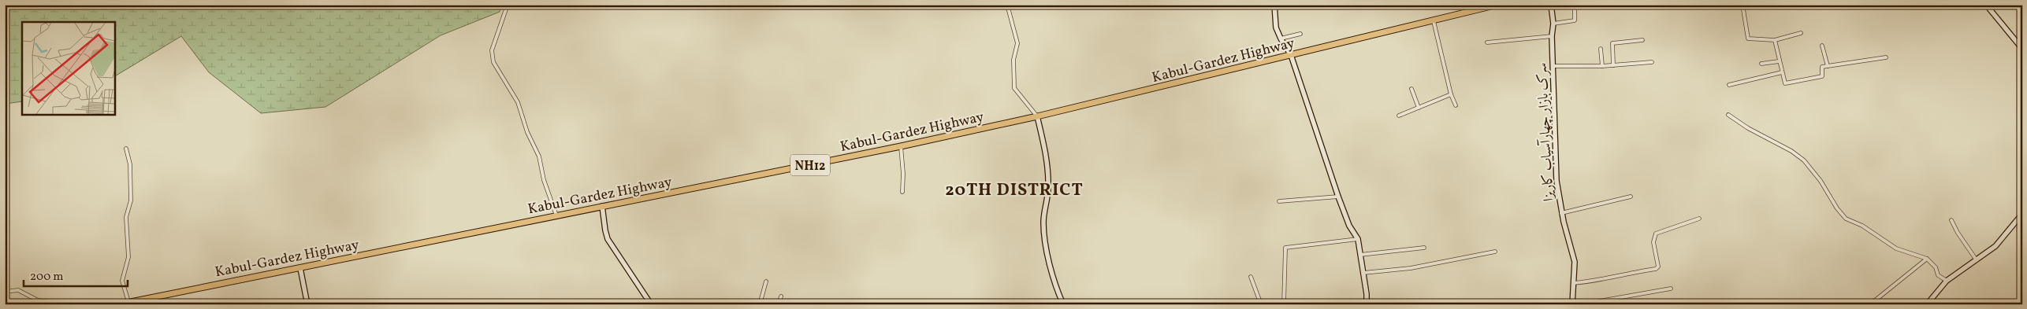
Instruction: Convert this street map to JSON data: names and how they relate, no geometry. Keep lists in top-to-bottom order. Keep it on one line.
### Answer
{"streets":{"highway":["Kabul-Gardez Highway","NH12"],"street":["سرک بازار چهارآسیاب کاریزا"]},"districts":["20TH DISTRICT"],"scale_bar":"200 m"}
